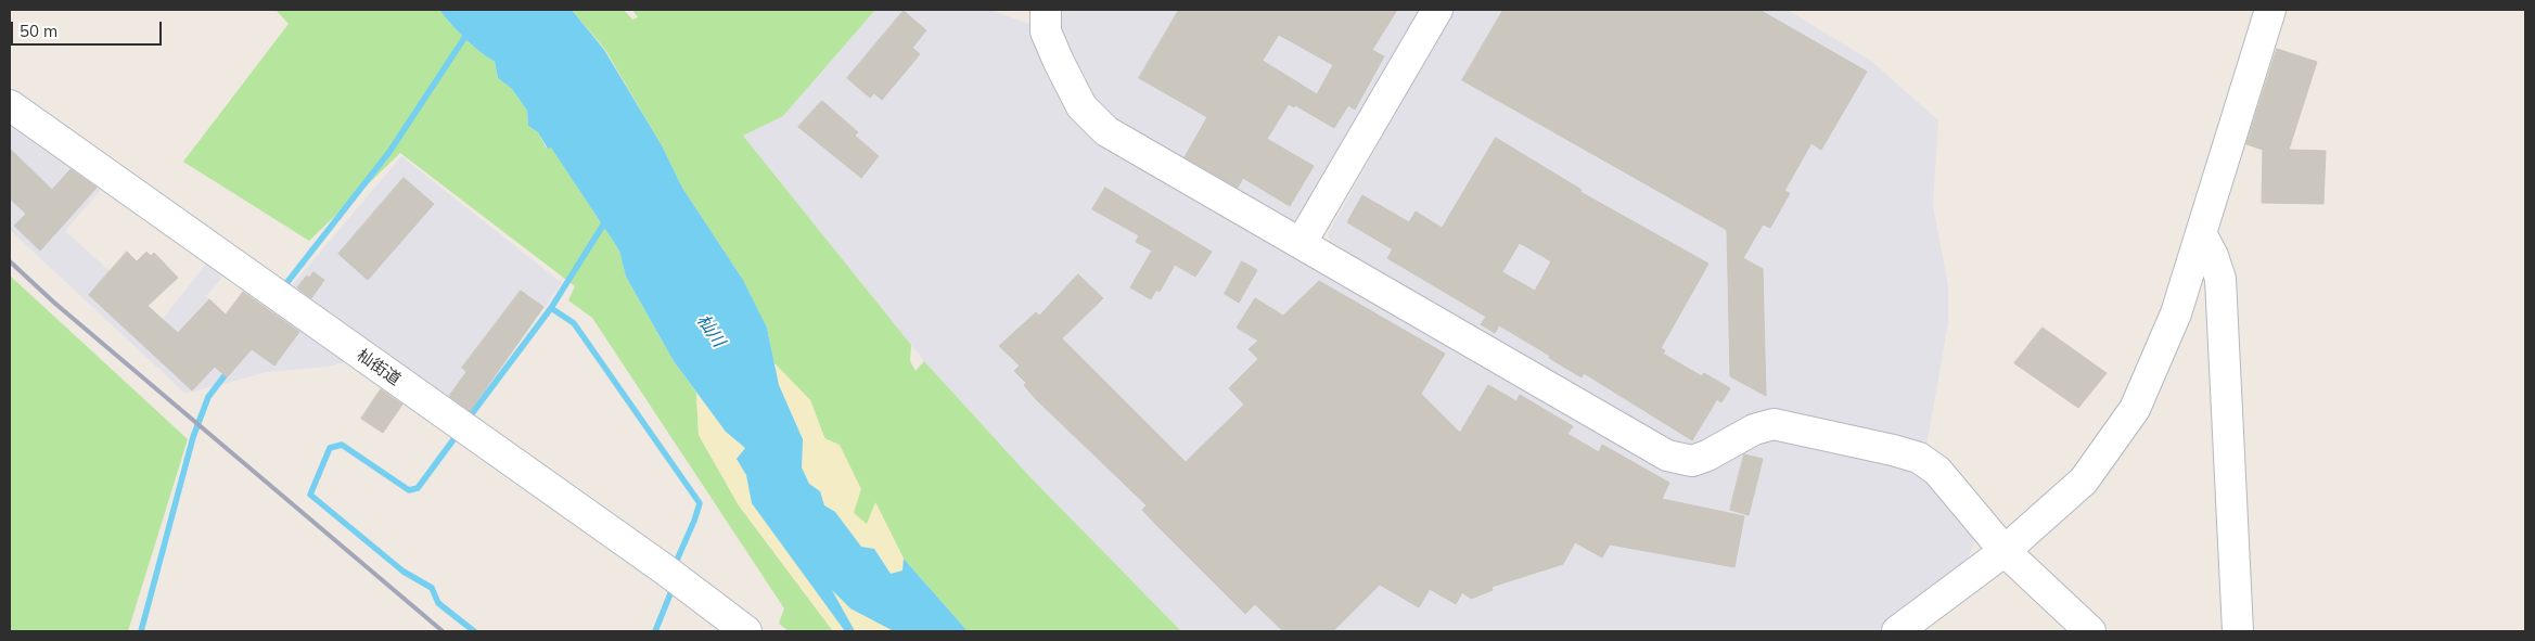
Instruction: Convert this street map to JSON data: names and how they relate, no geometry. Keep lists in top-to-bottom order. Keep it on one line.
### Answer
{"streets":{"street":["杣街道"]},"water":["杣川"],"scale_bar":"50 m"}
